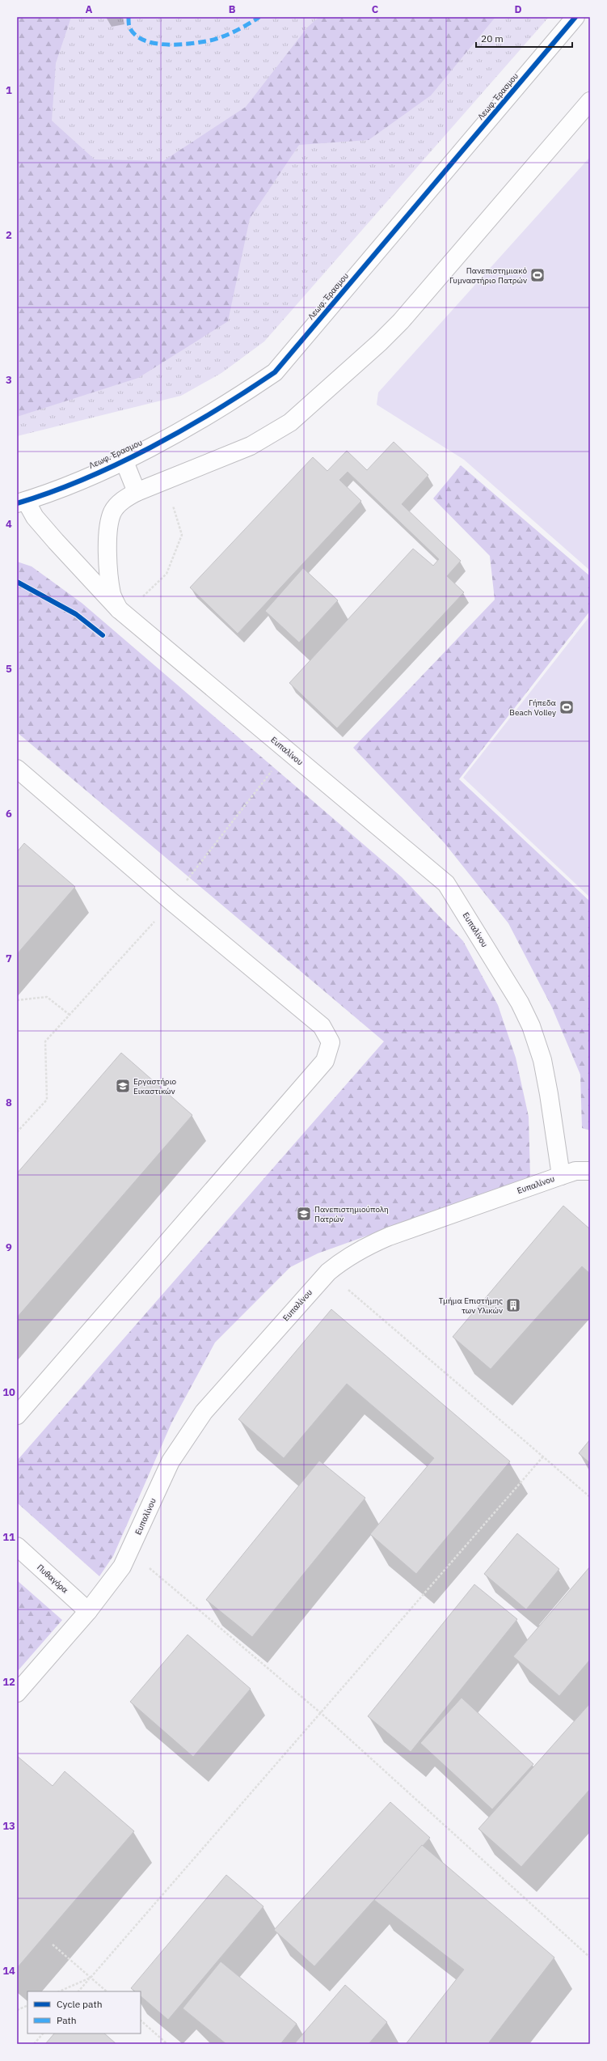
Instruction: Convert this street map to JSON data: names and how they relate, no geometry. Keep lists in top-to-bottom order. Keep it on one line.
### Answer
{"streets":{"street":["Λεωφ. Έρασμου","Ευπαλίνου","Πυθαγόρα"]},"crossings":[["Λεωφ. Έρασμου","Ευπαλίνου"],["Ευπαλίνου","Πυθαγόρα"]],"places":{"sports":["Πανεπιστημιακό Γυμναστήριο Πατρών","Γήπεδα Beach Volley"],"school or university":["Εργαστήριο Εικαστικών","Πανεπιστημιούπολη Πατρών"],"building":["Τμήμα Επιστήμης των Υλικών"]},"legend":["Cycle path","Path"],"scale_bar":"20 m","grid":{"columns":["A","B","C","D"],"rows":["1","2","3","4","5","6","7","8","9","10","11","12","13","14"]}}
